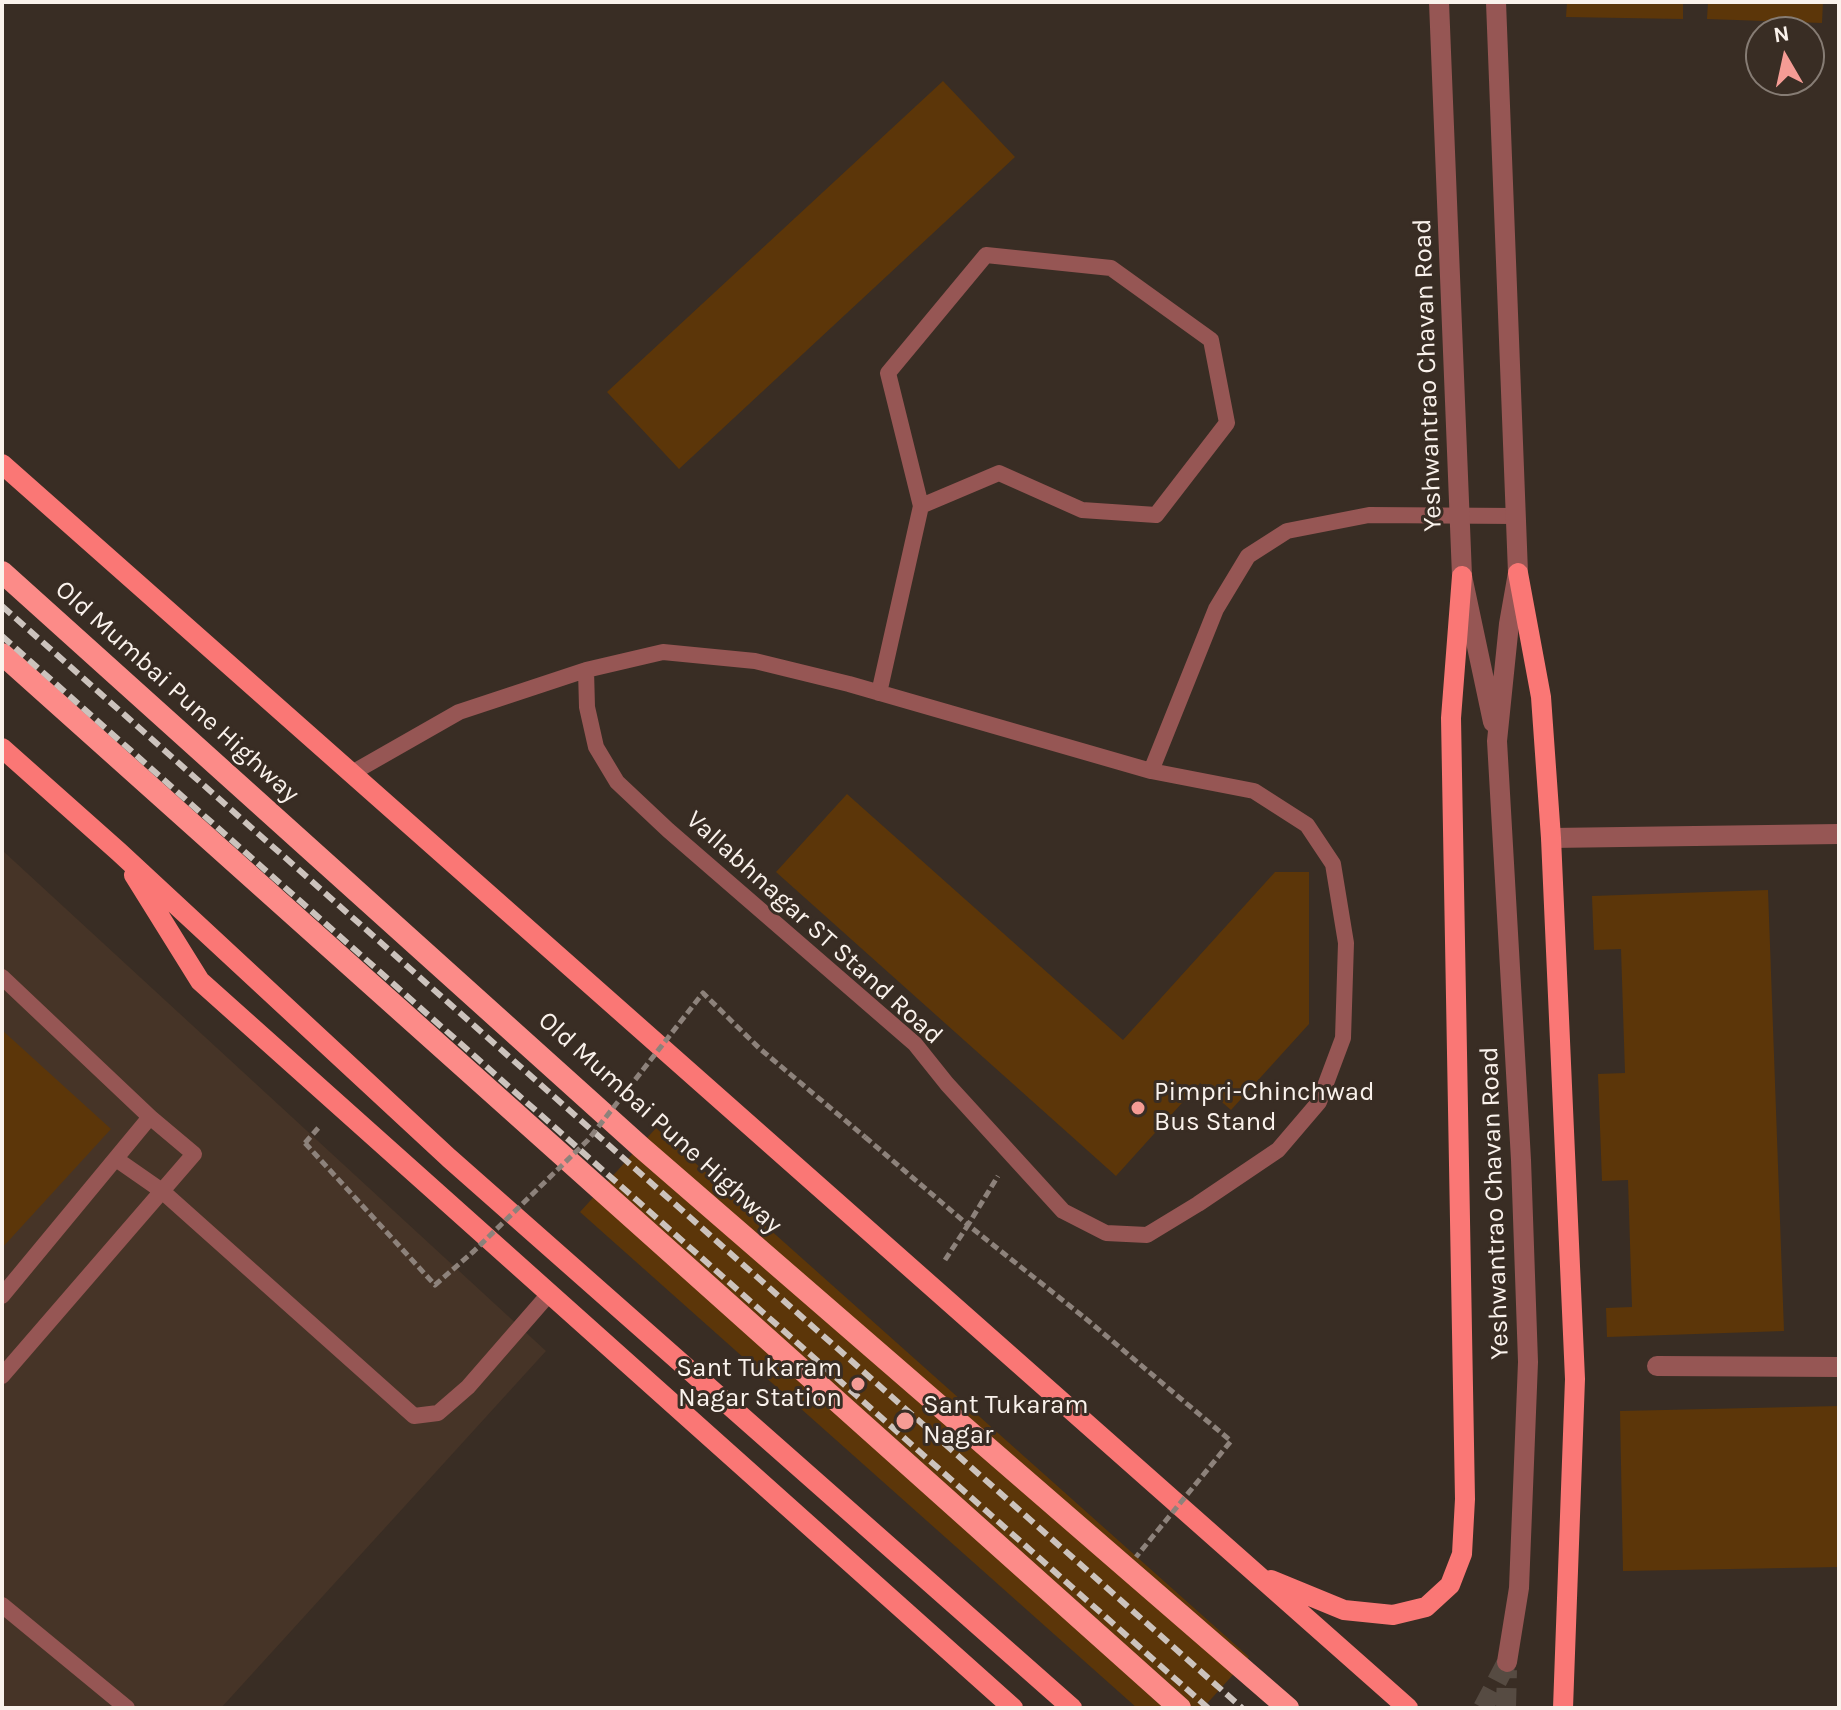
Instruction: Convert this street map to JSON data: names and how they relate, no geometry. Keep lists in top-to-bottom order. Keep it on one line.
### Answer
{"streets":{"highway":["Old Mumbai Pune Highway"],"street":["Yeshwantrao Chavan Road"],"lane":["Vallabhnagar ST Stand Road"]},"places":["Pimpri-Chinchwad Bus Stand","Sant Tukaram Nagar Station","Sant Tukaram Nagar"],"north":"top"}
